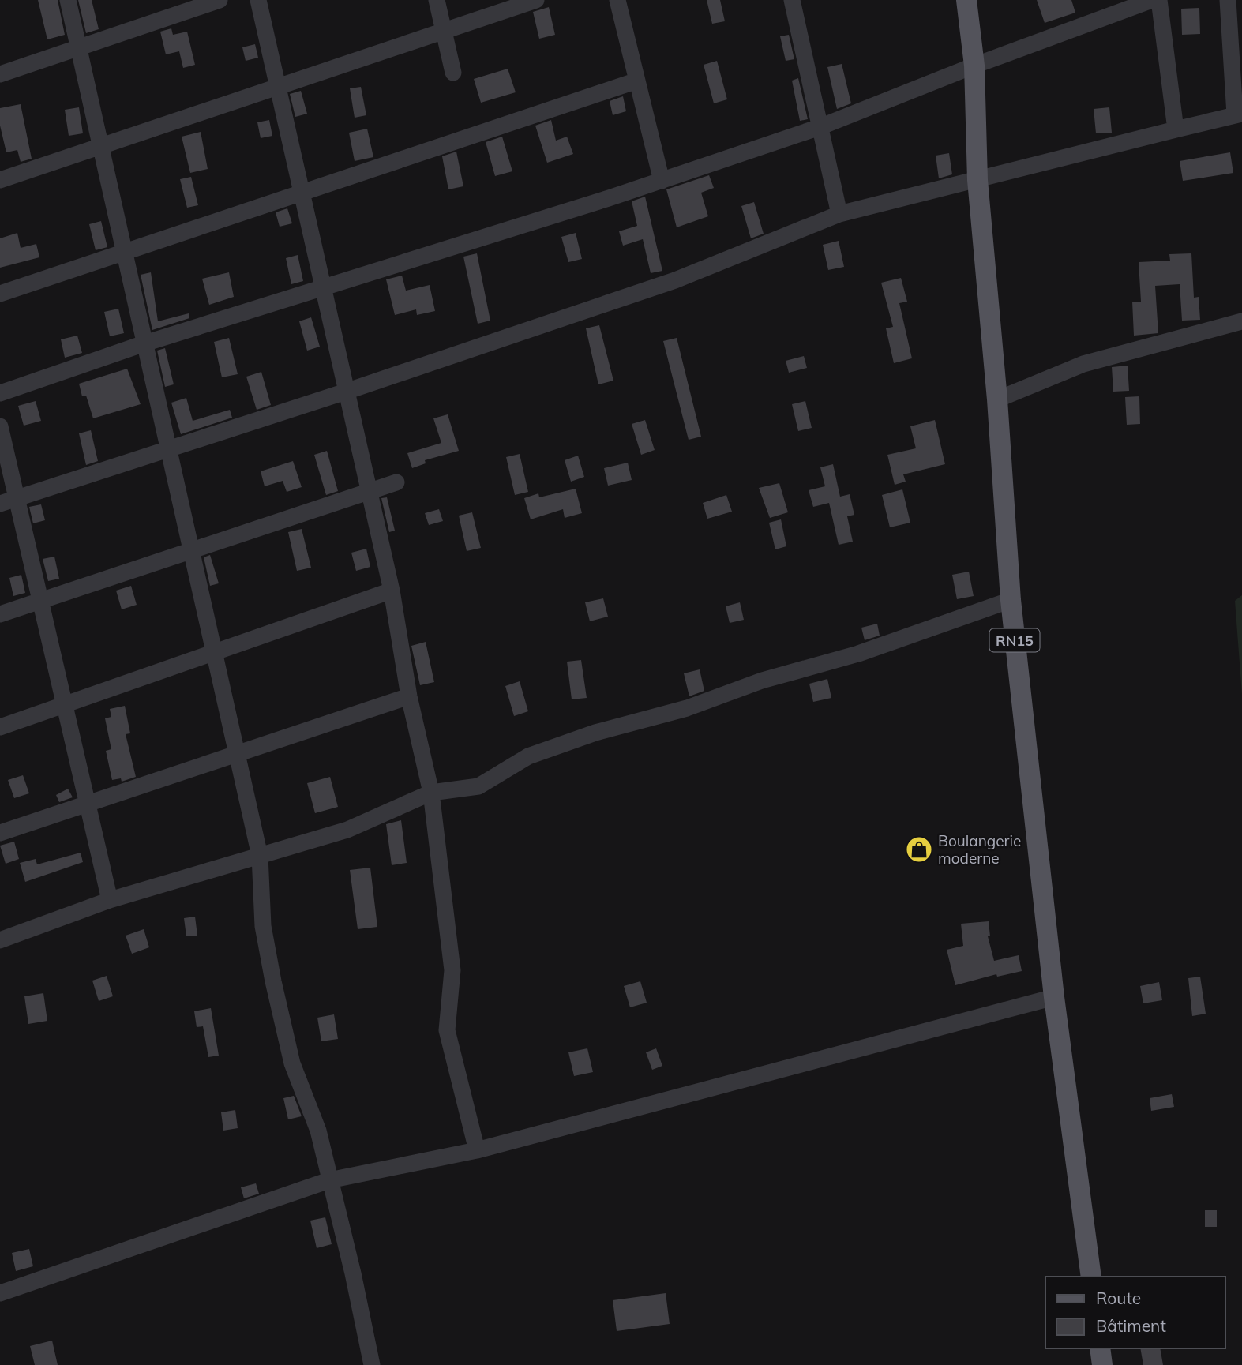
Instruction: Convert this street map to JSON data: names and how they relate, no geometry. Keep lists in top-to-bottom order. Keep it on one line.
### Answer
{"streets":{"main road":["RN15"]},"places":{"shop":["Boulangerie moderne"]},"legend":["Route","Bâtiment"]}
